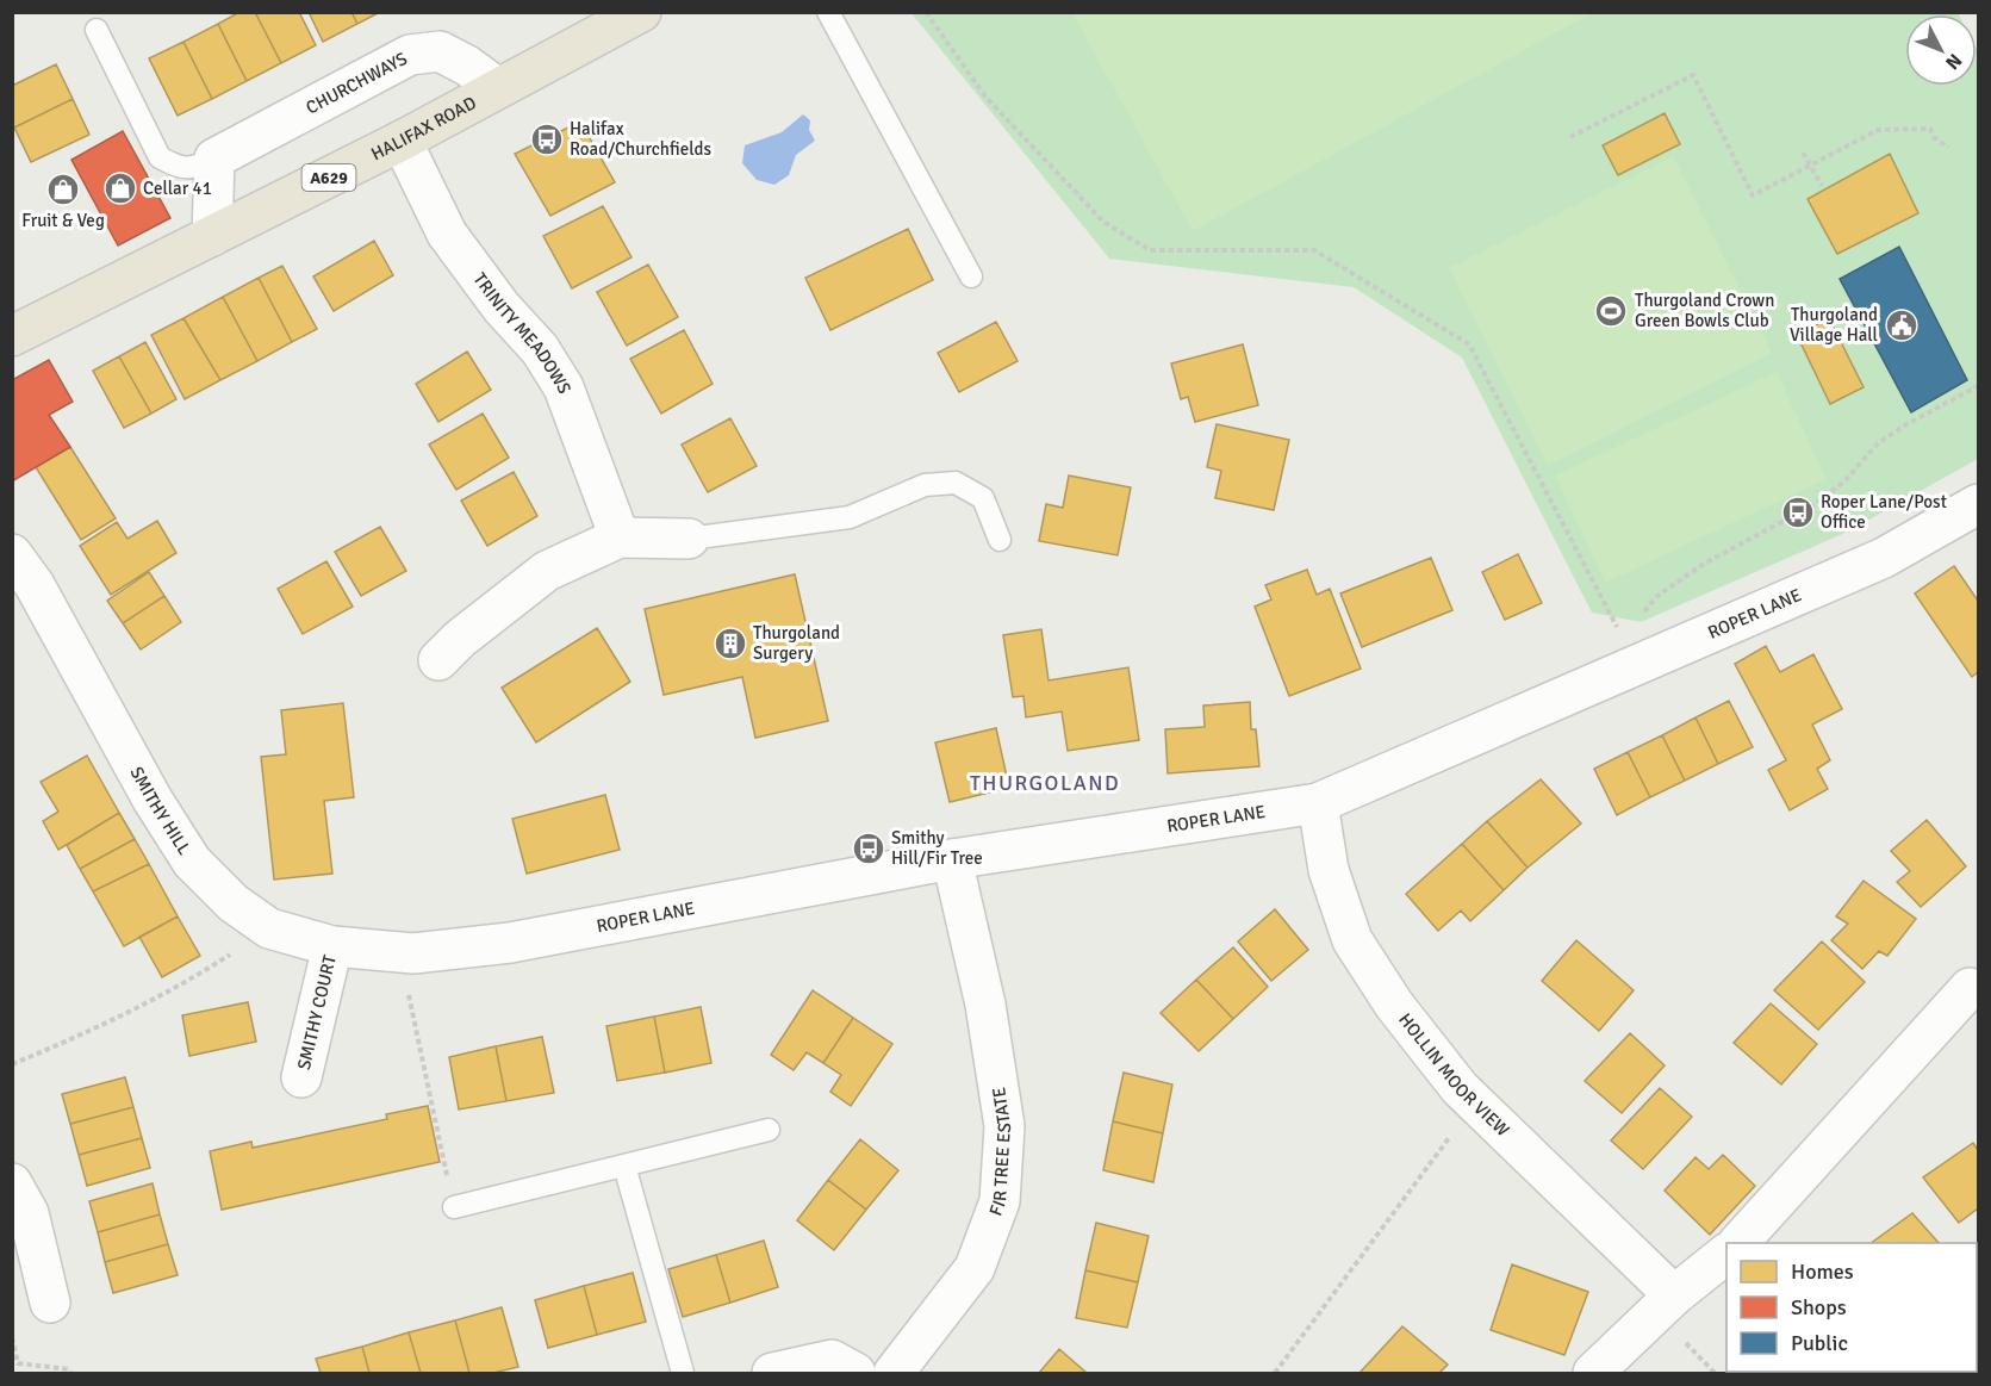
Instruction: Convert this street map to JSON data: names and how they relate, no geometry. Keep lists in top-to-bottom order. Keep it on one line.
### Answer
{"streets":{"highway":["HALIFAX ROAD","A629"],"street":["CHURCHWAYS","TRINITY MEADOWS","ROPER LANE","SMITHY HILL","SMITHY COURT","HOLLIN MOOR VIEW","FIR TREE ESTATE"]},"crossings":[["CHURCHWAYS","HALIFAX ROAD"],["HALIFAX ROAD","TRINITY MEADOWS"],["ROPER LANE","SMITHY HILL"],["ROPER LANE","HOLLIN MOOR VIEW"],["ROPER LANE","FIR TREE ESTATE"],["SMITHY HILL","SMITHY COURT"]],"districts":["THURGOLAND"],"places":{"bus stop":["Halifax Road/Churchfields","Roper Lane/Post Office","Smithy Hill/Fir Tree"],"shop":["Cellar 41","Fruit & Veg"],"sports":["Thurgoland Crown Green Bowls Club"],"public building":["Thurgoland Village Hall"],"building":["Thurgoland Surgery"]},"legend":["Homes","Shops","Public"],"north":"bottom right"}
